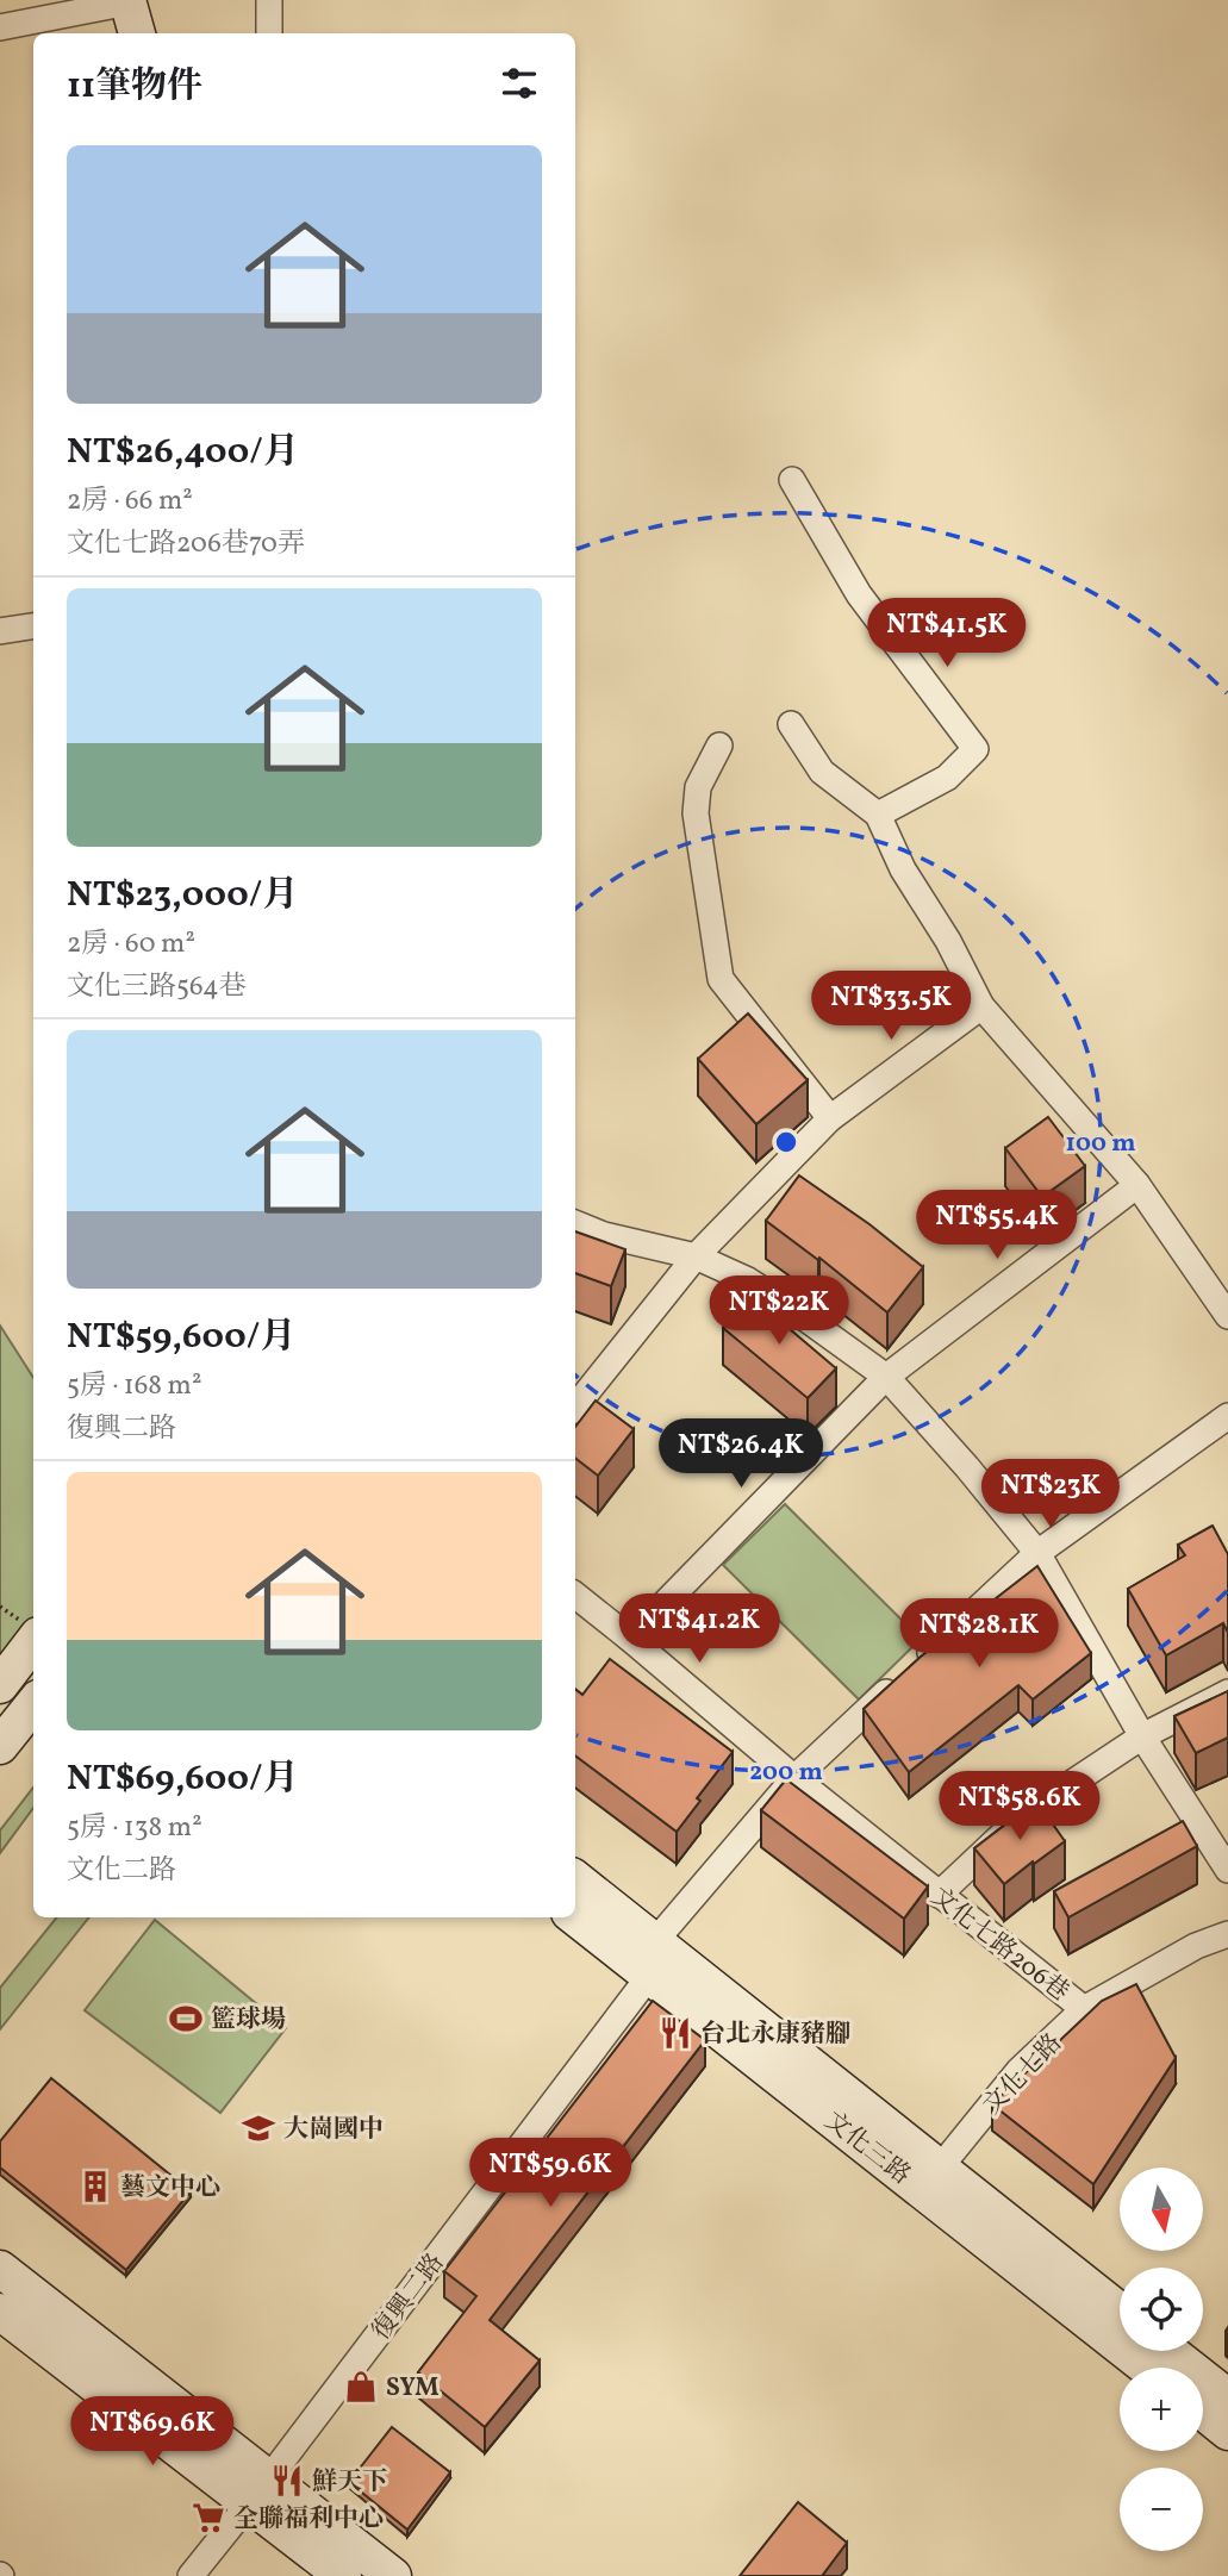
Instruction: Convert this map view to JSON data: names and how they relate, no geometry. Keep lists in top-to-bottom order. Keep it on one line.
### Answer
{"streets":{"street":["文化七路206巷","文化七路","文化三路","復興二路"]},"crossings":[["文化七路206巷","文化七路"],["文化七路206巷","復興二路"],["文化七路","文化三路"],["文化三路","復興二路"]],"places":{"sports":["籃球場"],"restaurant":["台北永康豬腳","鮮天下"],"school or university":["大崗國中"],"building":["藝文中心"],"shop":["SYM"],"supermarket":["全聯福利中心"]},"north":"bottom","page":{"heading":"11筆物件","list":[{"name":"NT$26,400/月","note":"2房 · 66 m² · 文化七路206巷70弄"},{"name":"NT$23,000/月","note":"2房 · 60 m² · 文化三路564巷"},{"name":"NT$59,600/月","note":"5房 · 168 m² · 復興二路"},{"name":"NT$69,600/月","note":"5房 · 138 m² · 文化二路"}],"price":["NT$41.5K","NT$33.5K","NT$55.4K","NT$22K","NT$26.4K","NT$23K","NT$41.2K","NT$28.1K","NT$58.6K","NT$59.6K","NT$69.6K"],"map_buttons":["+","−"]},"rings":["100 m","200 m"]}
